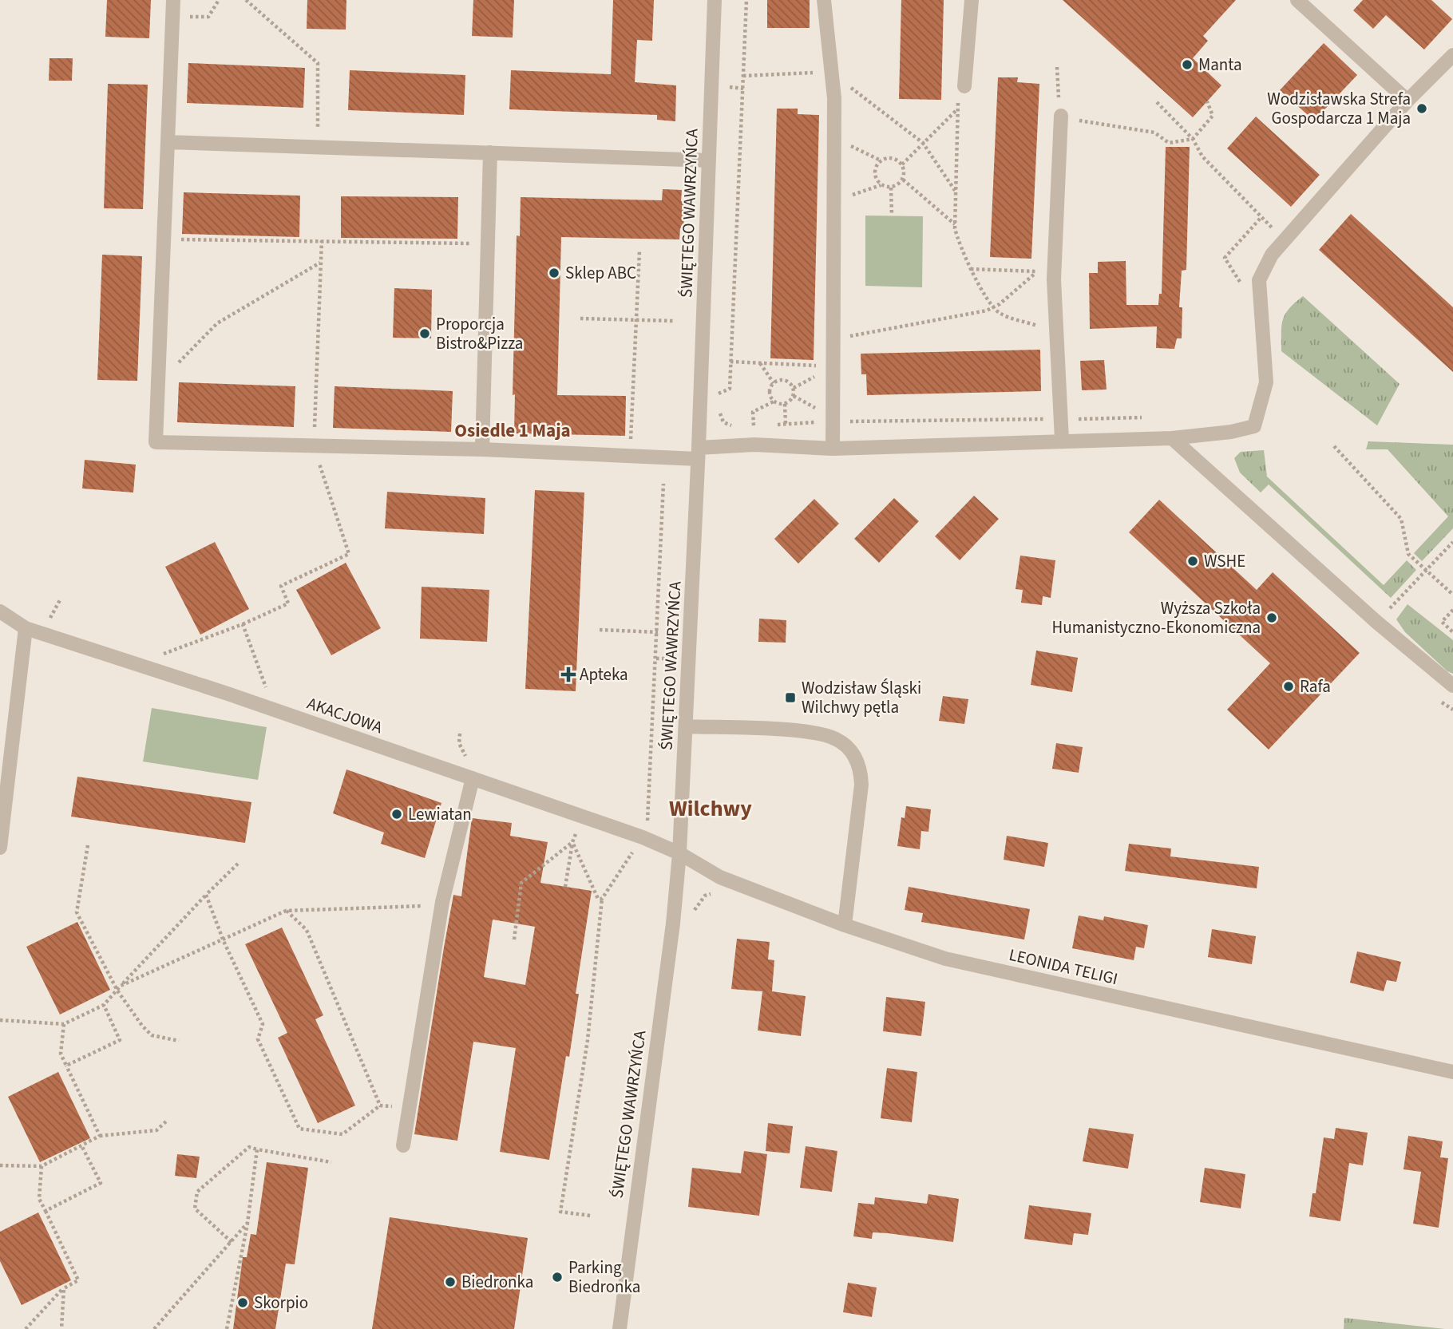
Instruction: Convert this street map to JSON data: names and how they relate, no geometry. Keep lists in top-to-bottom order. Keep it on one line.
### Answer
{"streets":{"street":["ŚWIĘTEGO WAWRZYŃCA","AKACJOWA","LEONIDA TELIGI"]},"crossings":[["ŚWIĘTEGO WAWRZYŃCA","AKACJOWA"],["ŚWIĘTEGO WAWRZYŃCA","LEONIDA TELIGI"],["AKACJOWA","LEONIDA TELIGI"]],"districts":["Osiedle 1 Maja","Wilchwy"],"places":{"other":["Manta","Wodzisławska Strefa Gospodarcza 1 Maja","Sklep ABC","Proporcja Bistro&Pizza","WSHE","Wyższa Szkoła Humanistyczno-Ekonomiczna","Rafa","Lewiatan","Parking Biedronka","Biedronka","Skorpio"],"health":["Apteka"],"transit":["Wodzisław Śląski Wilchwy pętla"]}}
